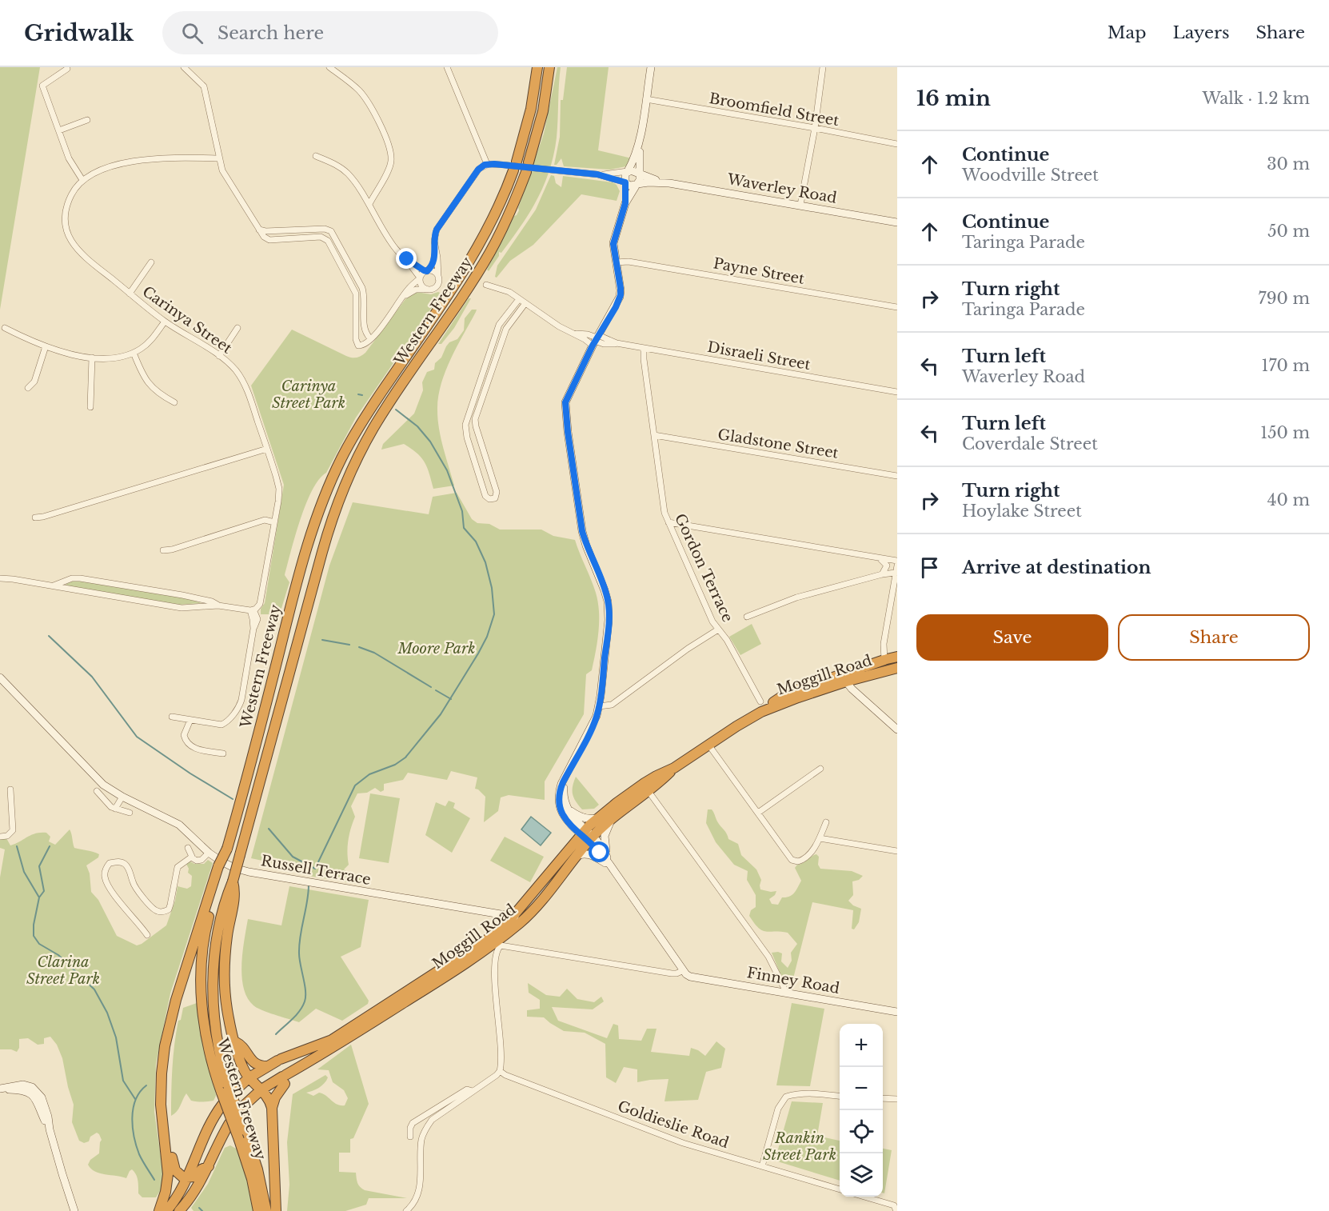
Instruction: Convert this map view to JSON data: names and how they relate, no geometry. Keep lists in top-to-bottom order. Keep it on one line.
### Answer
{"streets":{"highway":["Western Freeway","Moggill Road"],"street":["Broomfield Street","Waverley Road","Payne Street","Carinya Street","Disraeli Street","Gladstone Street","Gordon Terrace","Russell Terrace","Finney Road","Goldieslie Road"]},"crossings":[["Western Freeway","Moggill Road"],["Disraeli Street","Gordon Terrace"],["Gladstone Street","Gordon Terrace"],["Moggill Road","Russell Terrace"],["Finney Road","Goldieslie Road"]],"parks":["Carinya Street Park","Moore Park","Clarina Street Park","Rankin Street Park"],"page":{"header":"Gridwalk","search":"Search here","nav":["Map","Layers","Share"],"heading":["16 min","Walk · 1.2 km"],"list":[["Continue","Woodville Street","30 m"],["Continue","Taringa Parade","50 m"],["Turn right","Taringa Parade","790 m"],["Turn left","Waverley Road","170 m"],["Turn left","Coverdale Street","150 m"],["Turn right","Hoylake Street","40 m"],"Arrive at destination"],"buttons":["Save","Share"],"map_buttons":["+","−"]}}
